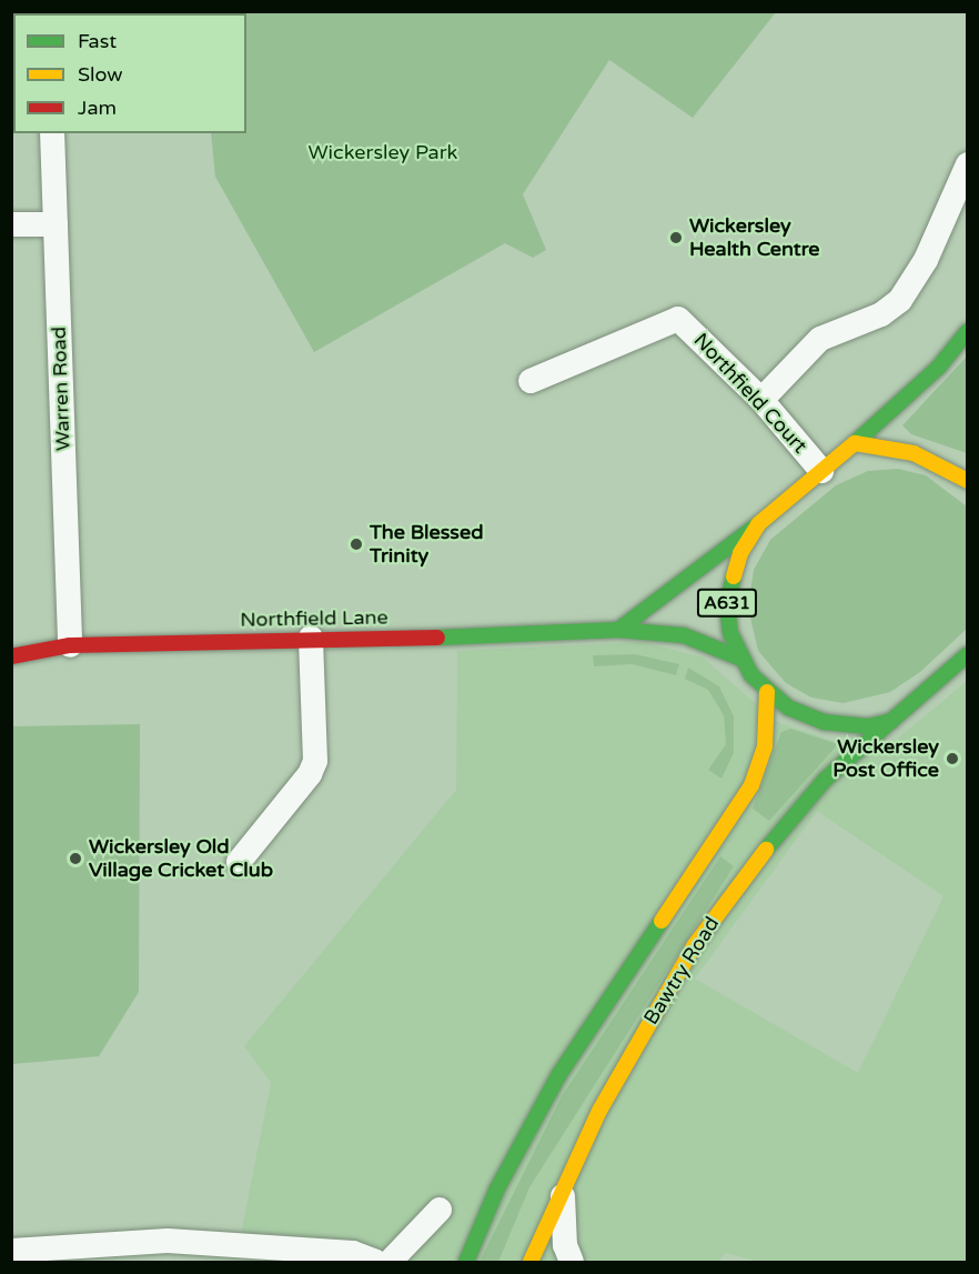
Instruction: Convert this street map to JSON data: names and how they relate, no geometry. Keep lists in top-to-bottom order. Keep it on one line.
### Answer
{"streets":{"main road":["A631","Northfield Lane","Bawtry Road"],"street":["Warren Road","Northfield Court"]},"crossings":[["Warren Road","Northfield Lane"],["Northfield Court","A631"],["A631","Northfield Lane"],["A631","Bawtry Road"]],"parks":["Wickersley Park"],"places":["Wickersley Health Centre","The Blessed Trinity","Wickersley Post Office","Wickersley Old Village Cricket Club"],"legend":["Fast","Slow","Jam"]}
